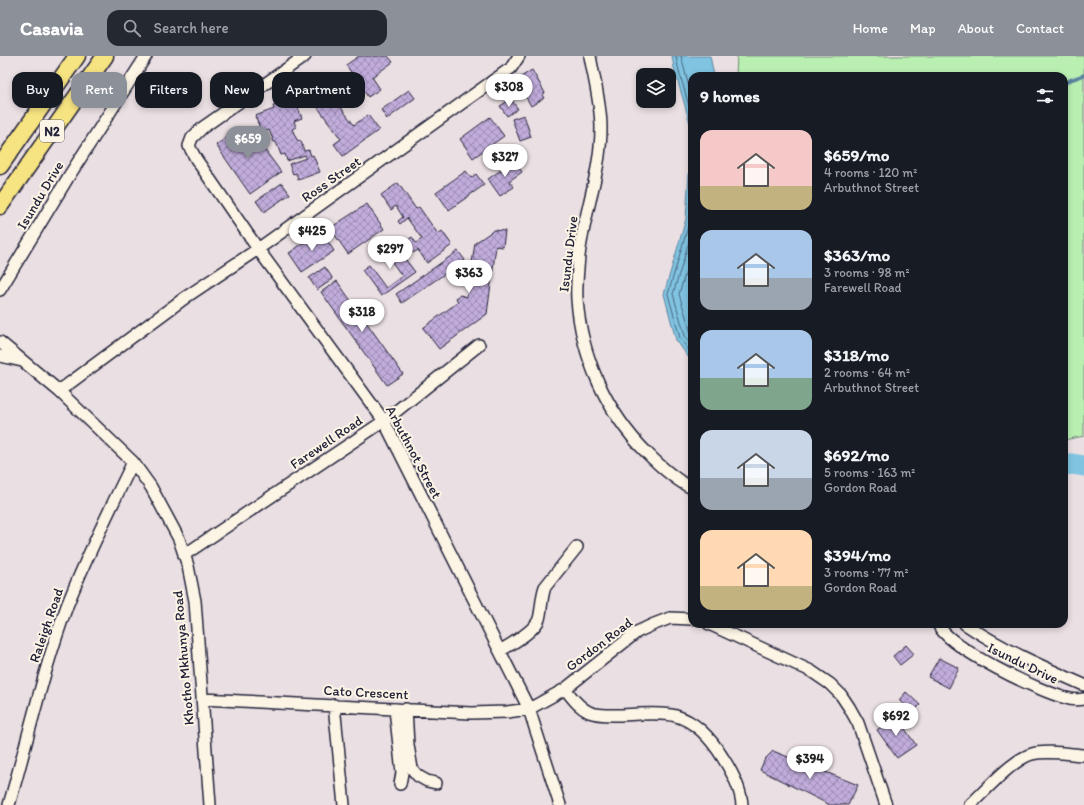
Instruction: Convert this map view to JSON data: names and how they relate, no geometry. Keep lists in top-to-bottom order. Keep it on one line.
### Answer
{"streets":{"highway":["N2"],"street":["Ross Street","Isundu Drive","Farewell Road","Arbuthnot Street","Raleigh Road","Gordon Road","Khotho Mkhunya Road","Cato Crescent"]},"crossings":[["Ross Street","Arbuthnot Street"],["Ross Street","Khotho Mkhunya Road"],["Farewell Road","Arbuthnot Street"],["Farewell Road","Khotho Mkhunya Road"],["Arbuthnot Street","Gordon Road"],["Arbuthnot Street","Cato Crescent"],["Raleigh Road","Khotho Mkhunya Road"],["Gordon Road","Cato Crescent"],["Khotho Mkhunya Road","Cato Crescent"]],"page":{"header":"Casavia","search":"Search here","nav":["Home","Map","About","Contact"],"chip":["Buy","Rent","Filters","New","Apartment"],"heading":"9 homes","price":["$308","$659","$327","$425","$297","$363","$318","$692","$394"],"list":[{"name":"$659/mo","note":"4 rooms · 120 m² · Arbuthnot Street"},{"name":"$363/mo","note":"3 rooms · 98 m² · Farewell Road"},{"name":"$318/mo","note":"2 rooms · 64 m² · Arbuthnot Street"},{"name":"$692/mo","note":"5 rooms · 163 m² · Gordon Road"},{"name":"$394/mo","note":"3 rooms · 77 m² · Gordon Road"}]}}
